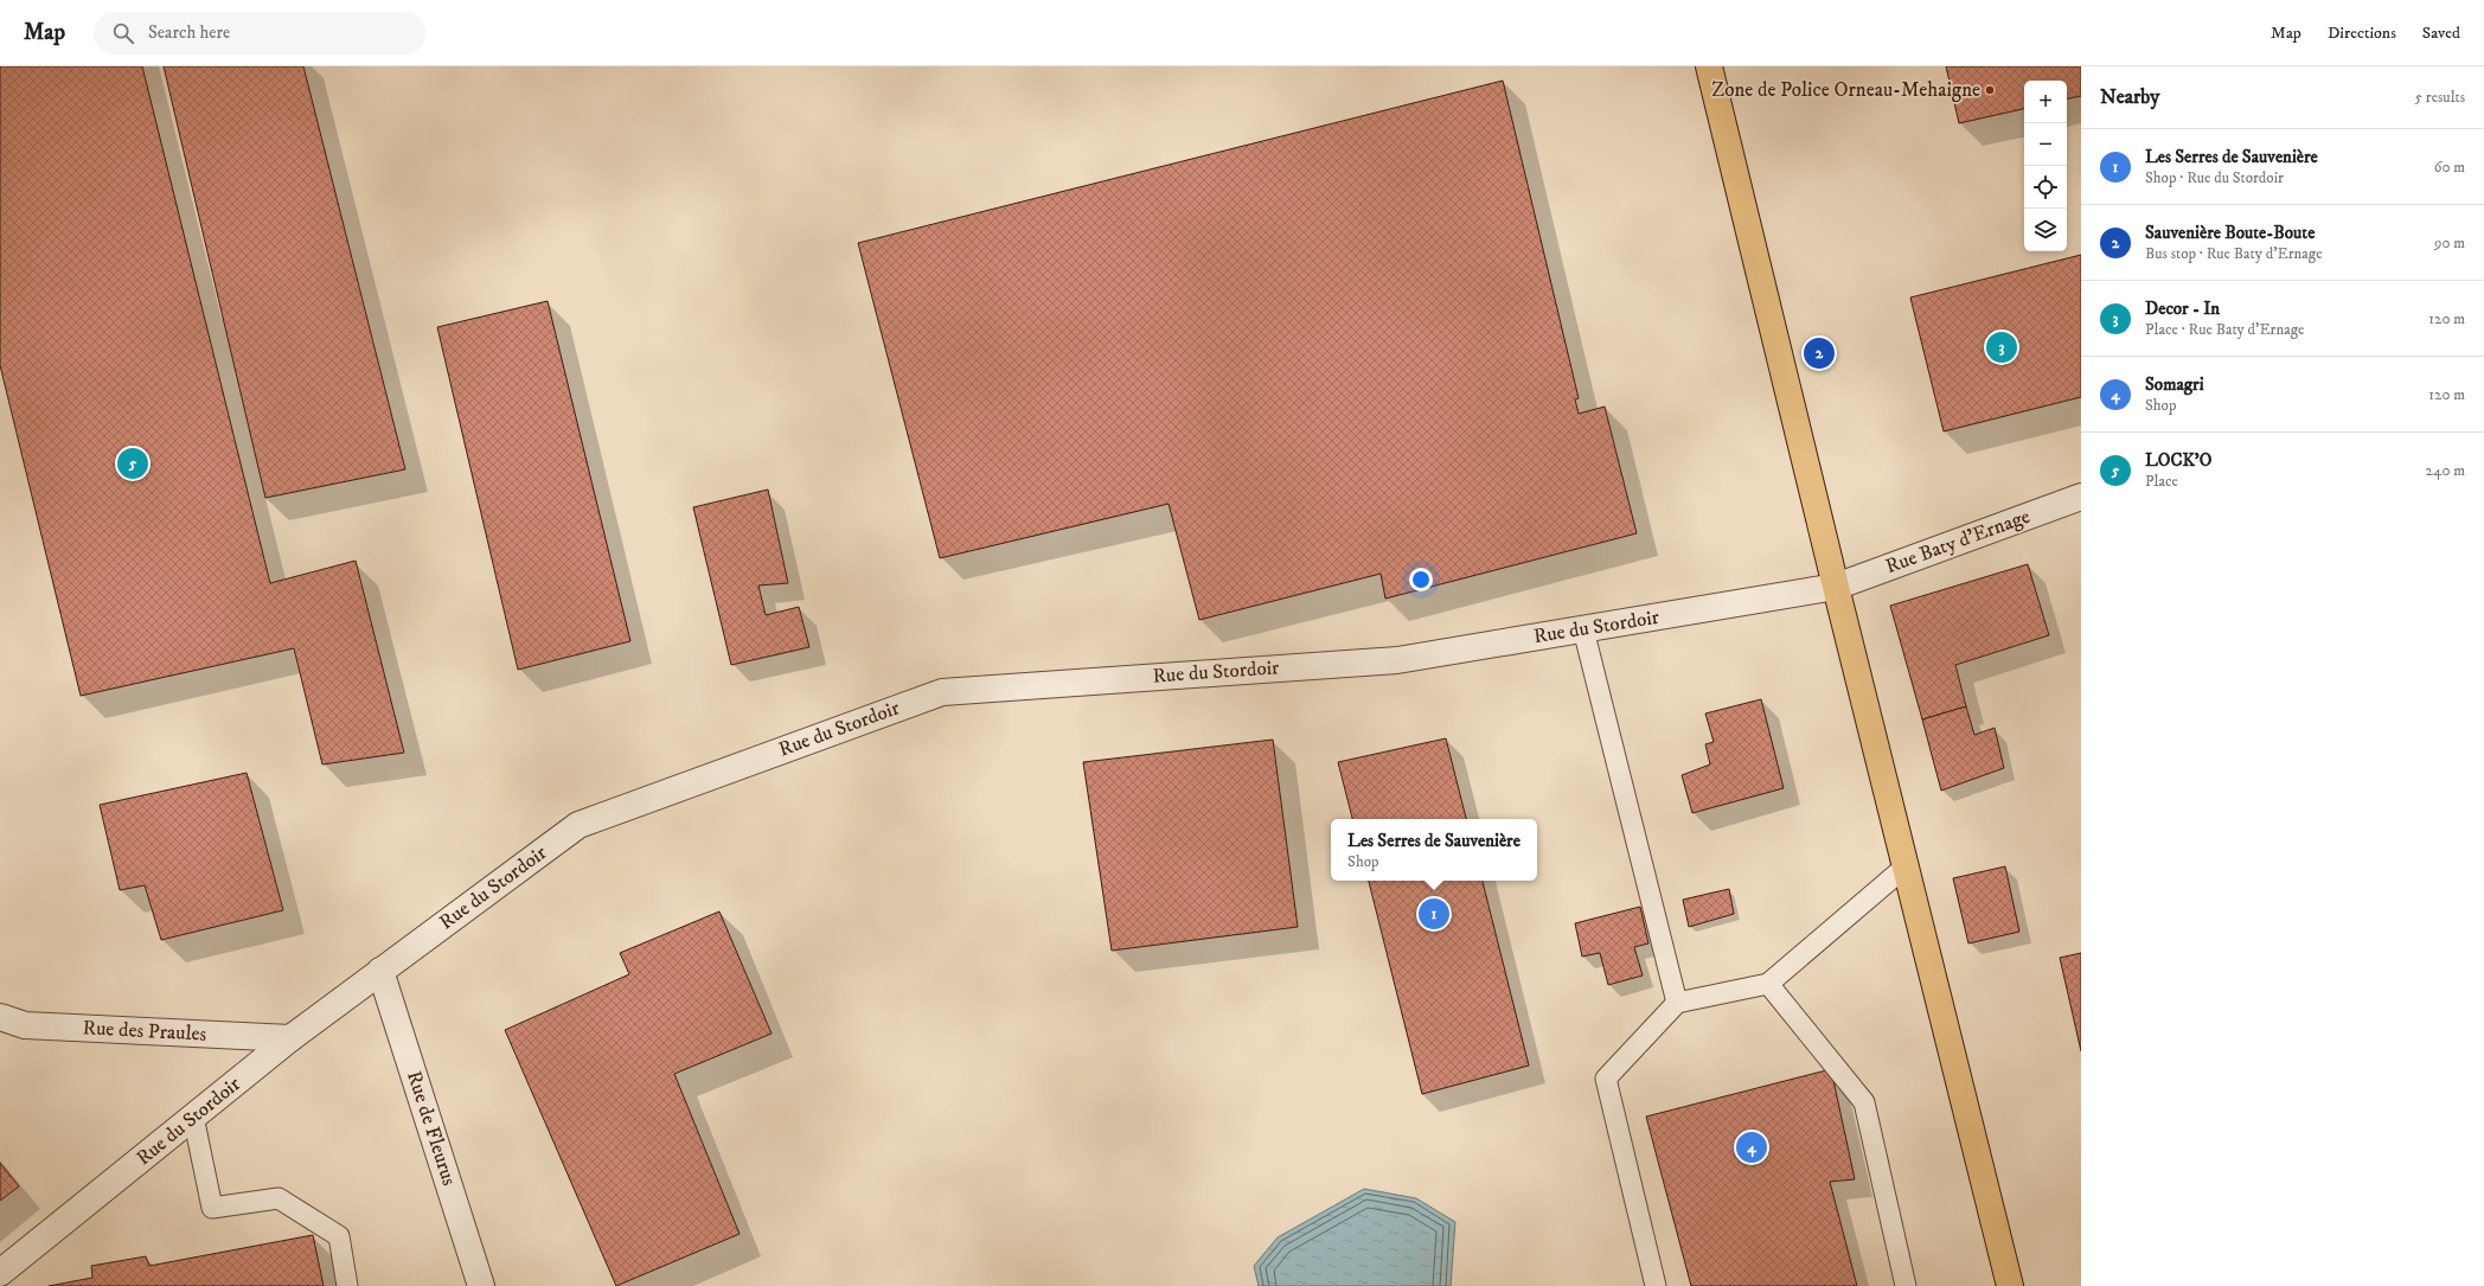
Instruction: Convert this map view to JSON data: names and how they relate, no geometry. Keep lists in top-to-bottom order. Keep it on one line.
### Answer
{"streets":{"street":["Rue Baty d'Ernage","Rue du Stordoir","Rue des Praules","Rue de Fleurus"]},"crossings":[["Rue Baty d'Ernage","Rue du Stordoir"],["Rue du Stordoir","Rue des Praules"],["Rue du Stordoir","Rue de Fleurus"]],"places":["Zone de Police Orneau-Mehaigne"],"page":{"header":"Map","search":"Search here","nav":["Map","Directions","Saved"],"heading":["Nearby","5 results"],"map_buttons":["+","−"],"list":[{"mark":"1","name":"Les Serres de Sauvenière","note":"Shop · Rue du Stordoir","value":"60 m"},{"mark":"2","name":"Sauvenière Boute-Boute","note":"Bus stop · Rue Baty d'Ernage","value":"90 m"},{"mark":"3","name":"Decor - In","note":"Place · Rue Baty d'Ernage","value":"120 m"},{"mark":"4","name":"Somagri","note":"Shop","value":"120 m"},{"mark":"5","name":"LOCK'O","note":"Place","value":"240 m"}],"pins":["3","2","5","1","4"],"popup":["Les Serres de Sauvenière","Shop"]}}
